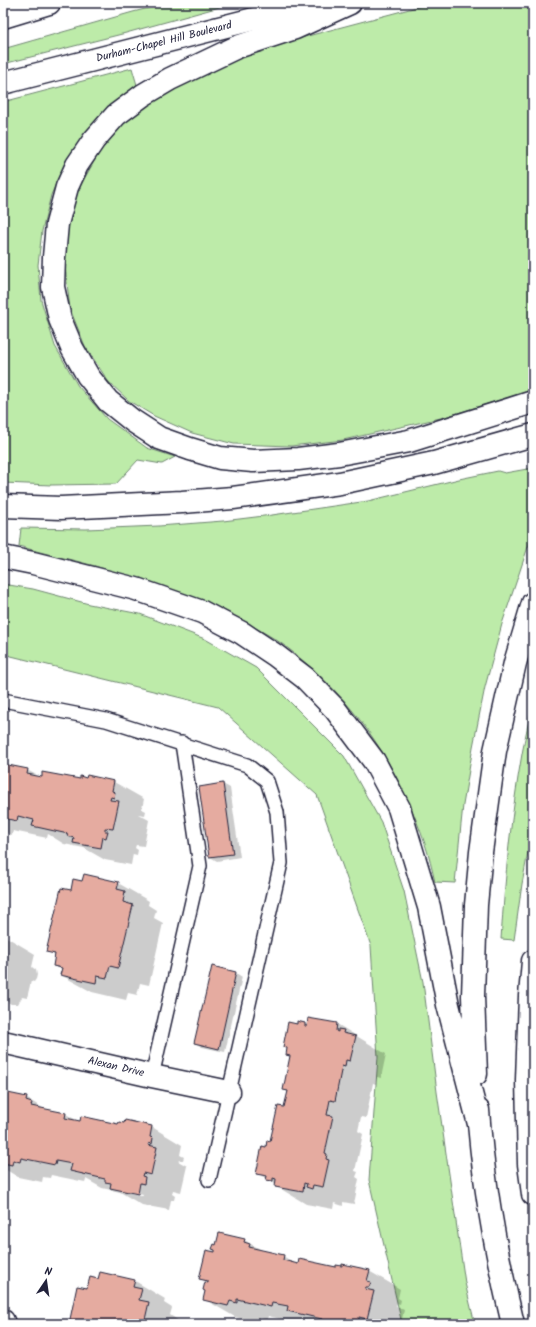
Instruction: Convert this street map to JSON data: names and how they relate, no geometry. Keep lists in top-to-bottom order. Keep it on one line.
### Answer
{"streets":{"main road":["Durham-Chapel Hill Boulevard","Alexan Drive"]},"north":"top"}
